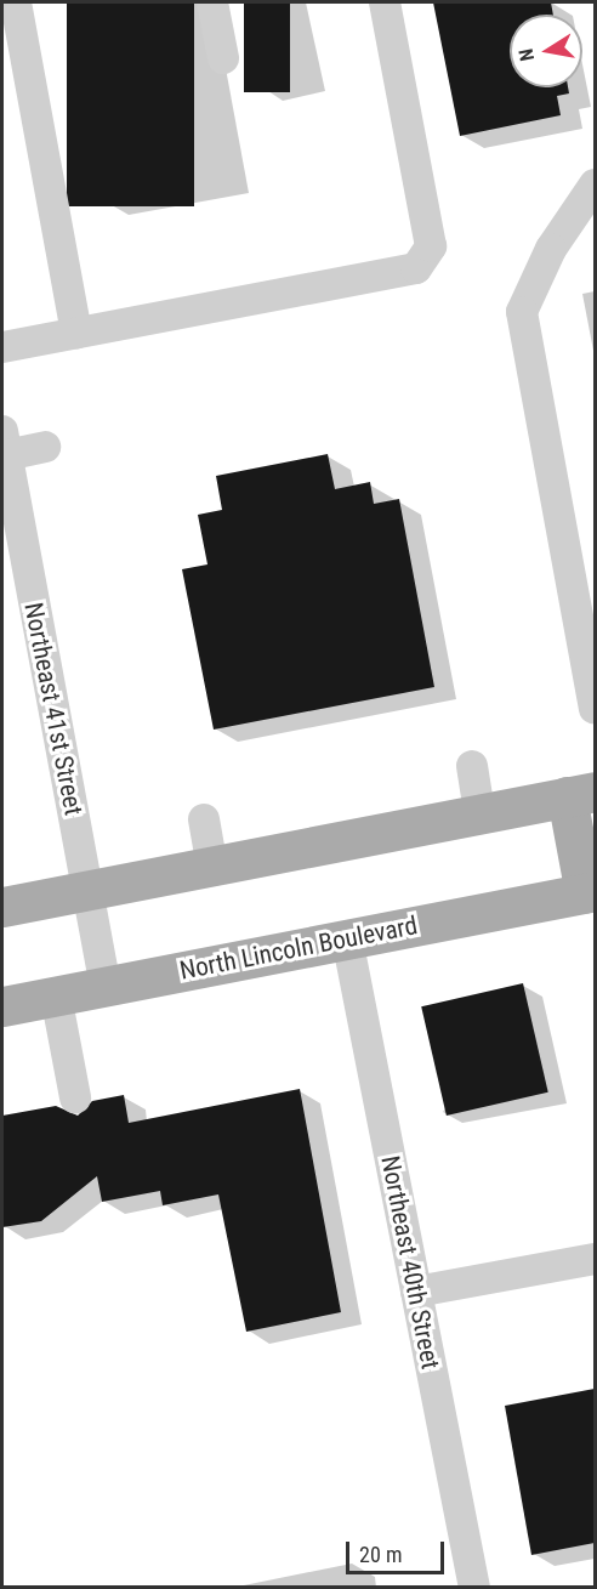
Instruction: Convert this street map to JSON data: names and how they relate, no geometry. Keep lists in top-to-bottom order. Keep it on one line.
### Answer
{"streets":{"main road":["North Lincoln Boulevard"],"street":["Northeast 41st Street","Northeast 40th Street"]},"crossings":[["Northeast 41st Street","North Lincoln Boulevard"],["North Lincoln Boulevard","Northeast 40th Street"]],"scale_bar":"20 m","north":"left"}
